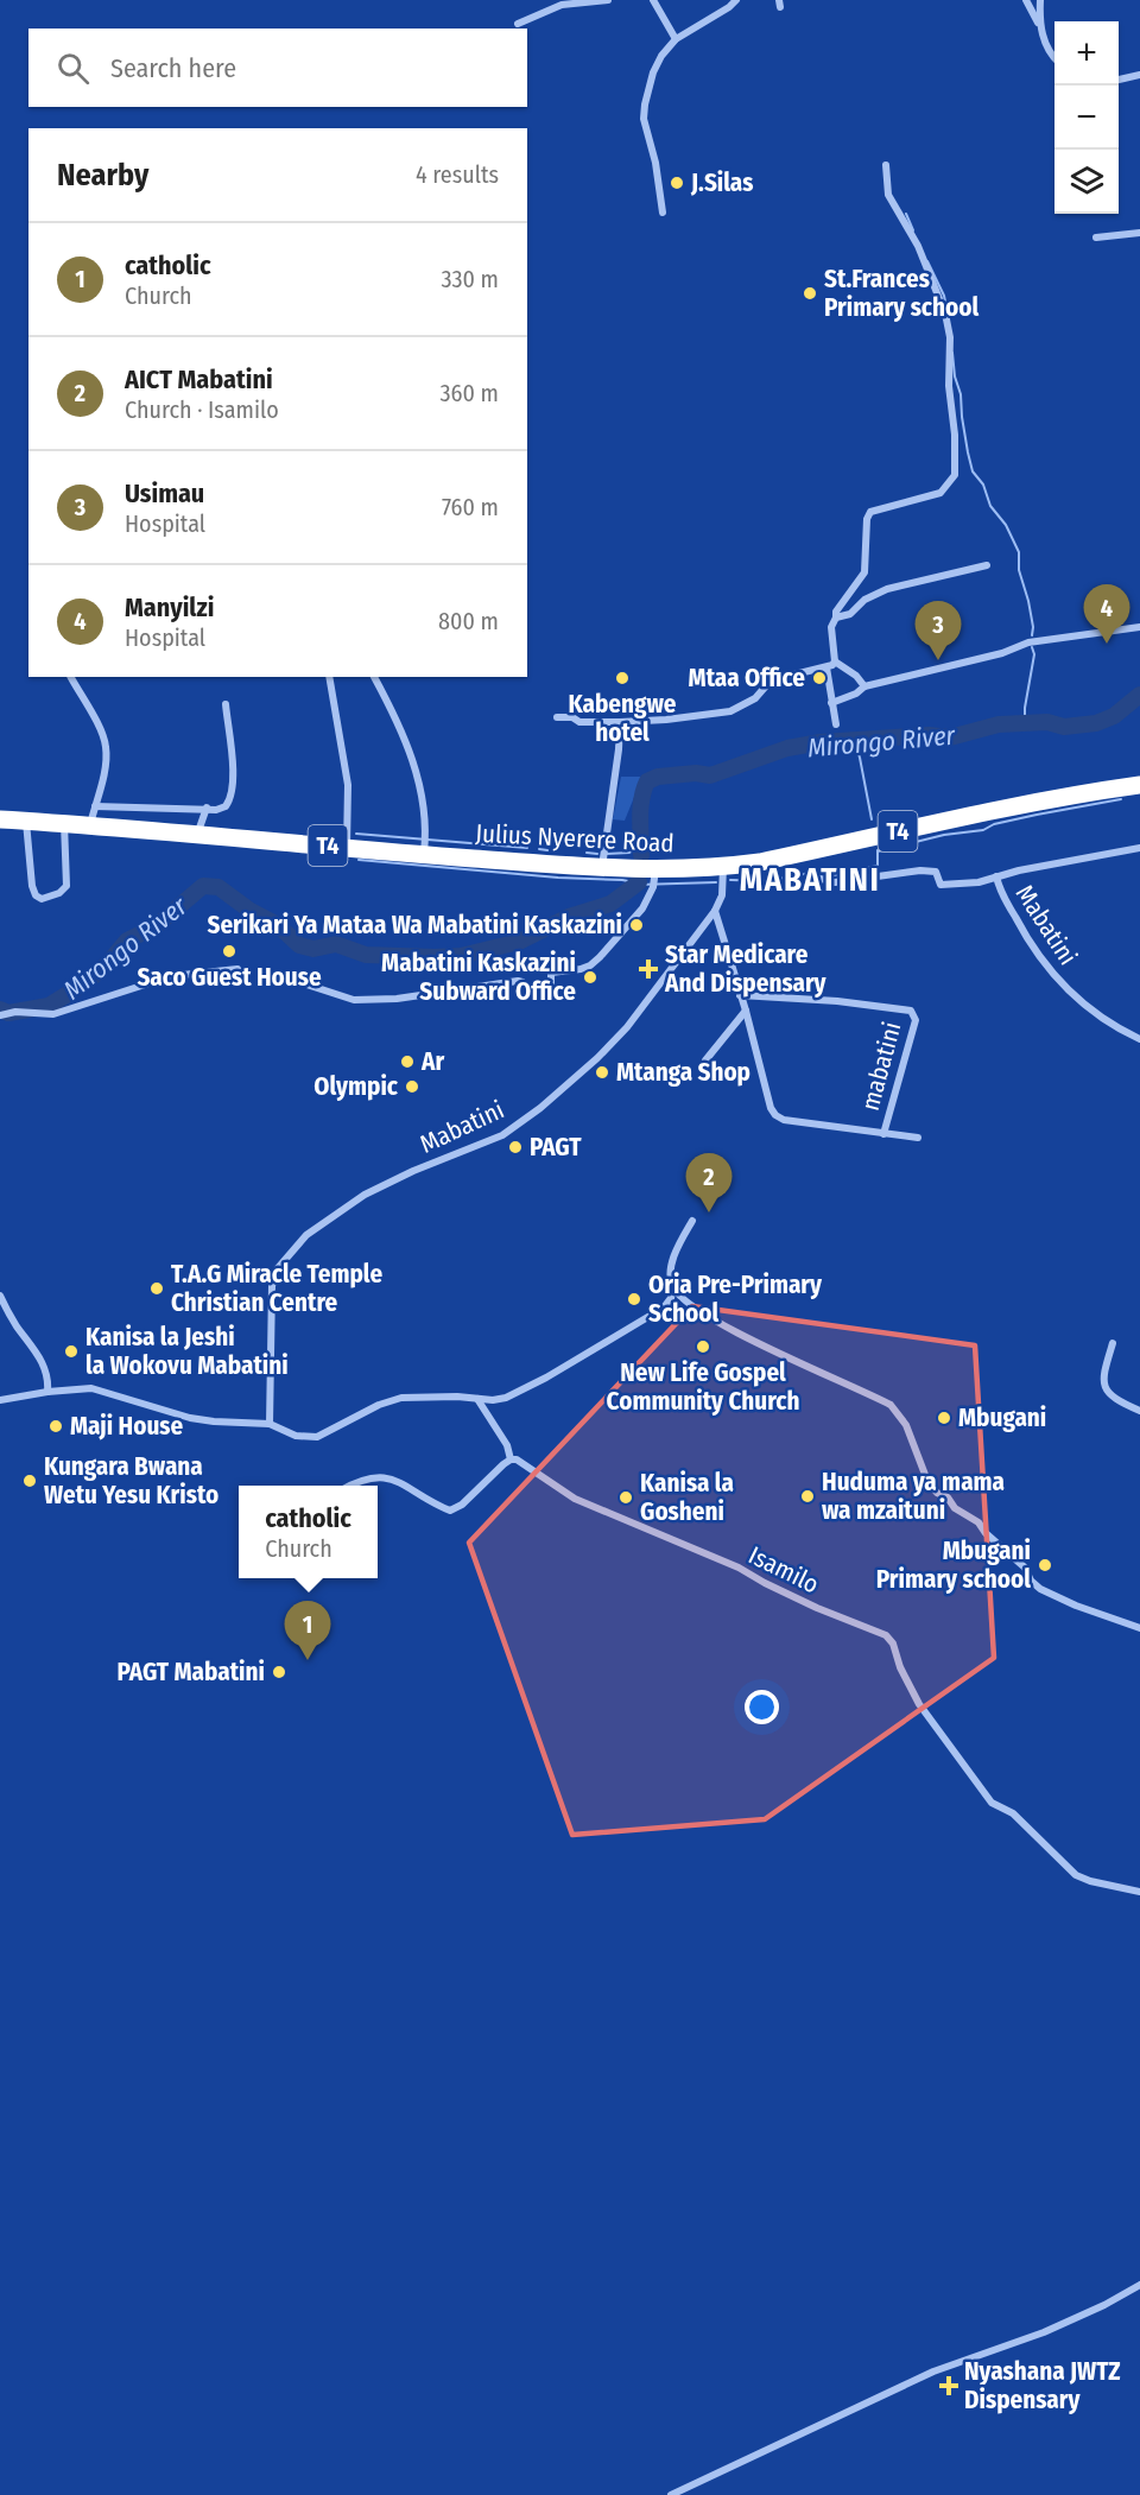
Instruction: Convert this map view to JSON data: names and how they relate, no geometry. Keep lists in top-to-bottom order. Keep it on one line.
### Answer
{"streets":{"highway":["T4","Julius Nyerere Road"],"street":["Mabatini","mabatini","Isamilo"]},"crossings":[["Julius Nyerere Road","Mabatini"]],"districts":["MABATINI"],"water":["Mirongo River"],"places":{"other":["J.Silas","St.Frances Primary school","Kabengwe hotel","Mtaa Office","Serikari Ya Mataa Wa Mabatini Kaskazini","Saco Guest House","Mabatini Kaskazini Subward Office","Ar","Mtanga Shop","Olympic","PAGT","T.A.G Miracle Temple Christian Centre","Oria Pre-Primary School","New Life Gospel Community Church","Kanisa la Jeshi la Wokovu Mabatini","Mbugani","Maji House","Kungara Bwana Wetu Yesu Kristo","Huduma ya mama wa mzaituni","Kanisa la Gosheni","Mbugani Primary school","PAGT Mabatini"],"health":["Star Medicare And Dispensary","Nyashana JWTZ Dispensary"]},"page":{"map_buttons":["+","−"],"search":"Search here","heading":["Nearby","4 results"],"list":[{"mark":"1","name":"catholic","note":"Church","value":"330 m"},{"mark":"2","name":"AICT Mabatini","note":"Church · Isamilo","value":"360 m"},{"mark":"3","name":"Usimau","note":"Hospital","value":"760 m"},{"mark":"4","name":"Manyilzi","note":"Hospital","value":"800 m"}],"pins":["4","3","2","1"],"popup":["catholic","Church"]}}
